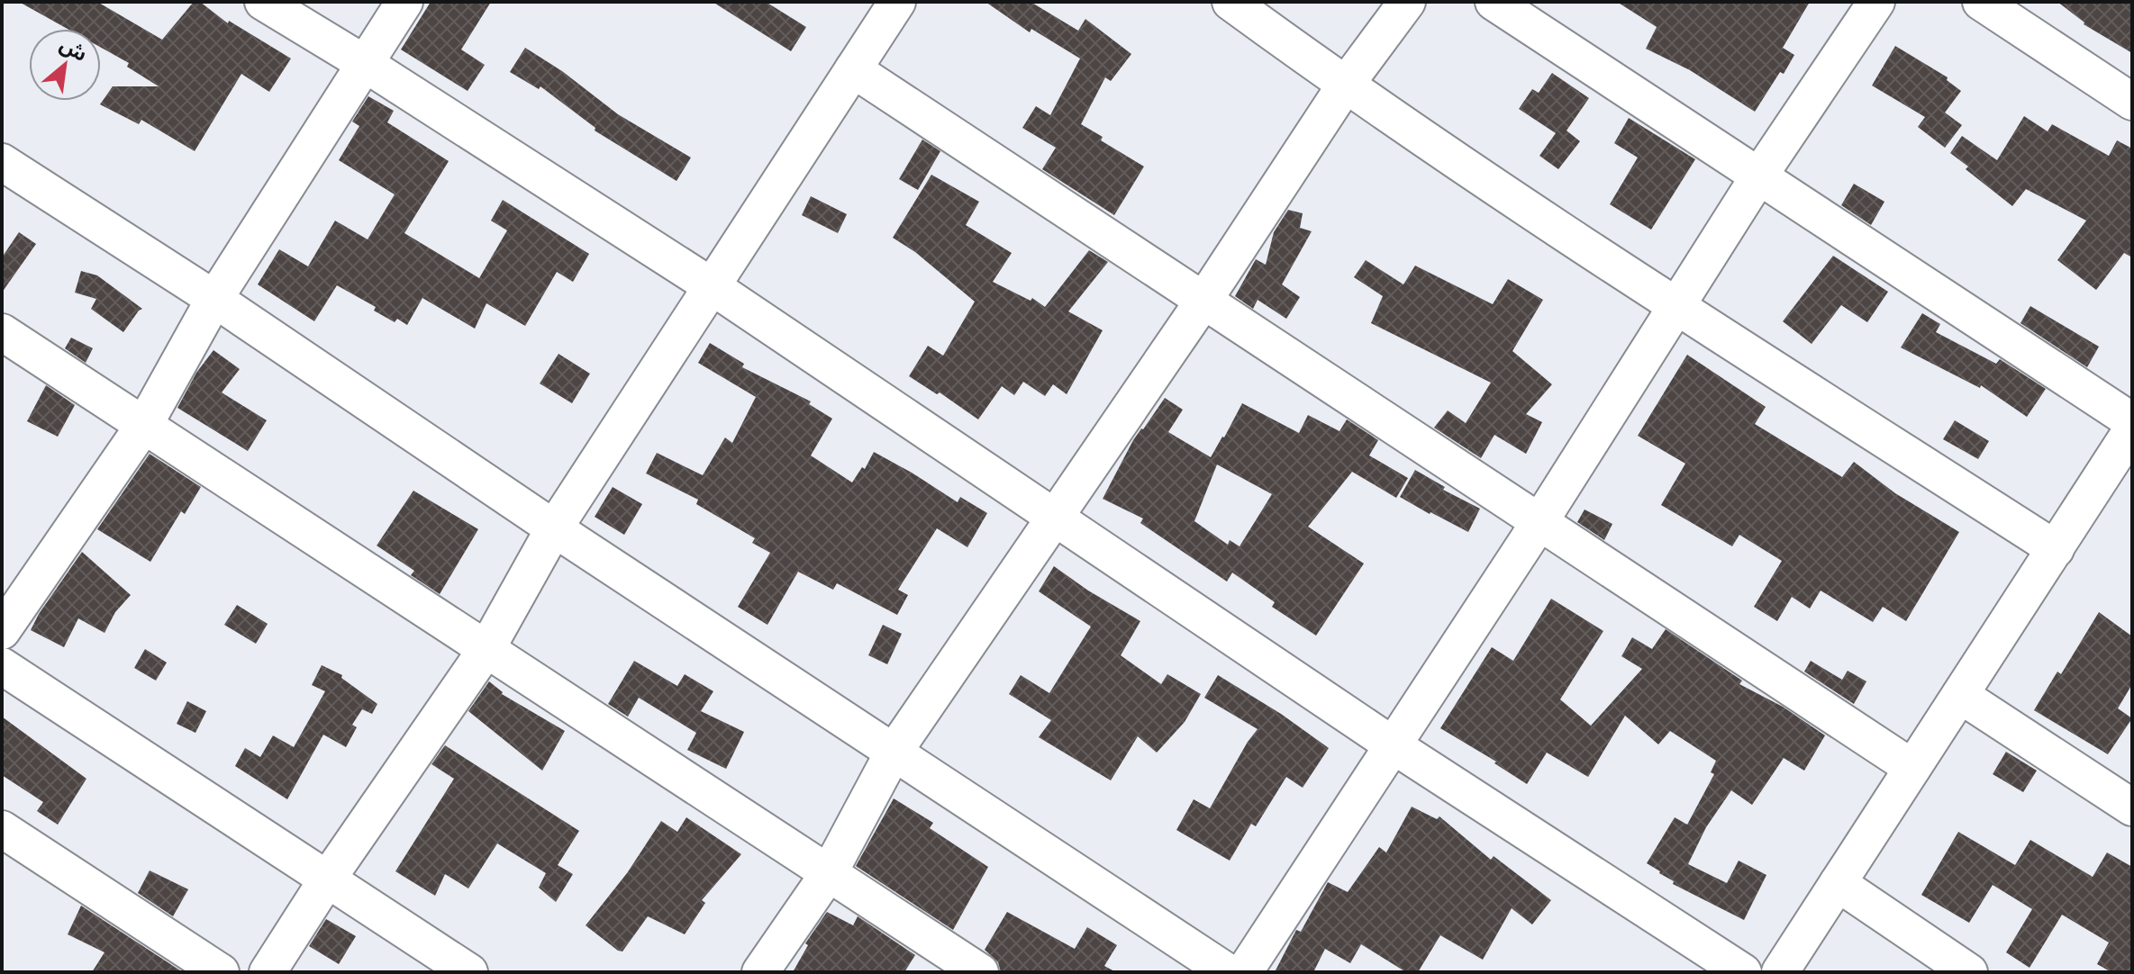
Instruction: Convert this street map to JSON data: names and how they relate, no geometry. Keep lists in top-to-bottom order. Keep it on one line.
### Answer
{"north":"top right"}
